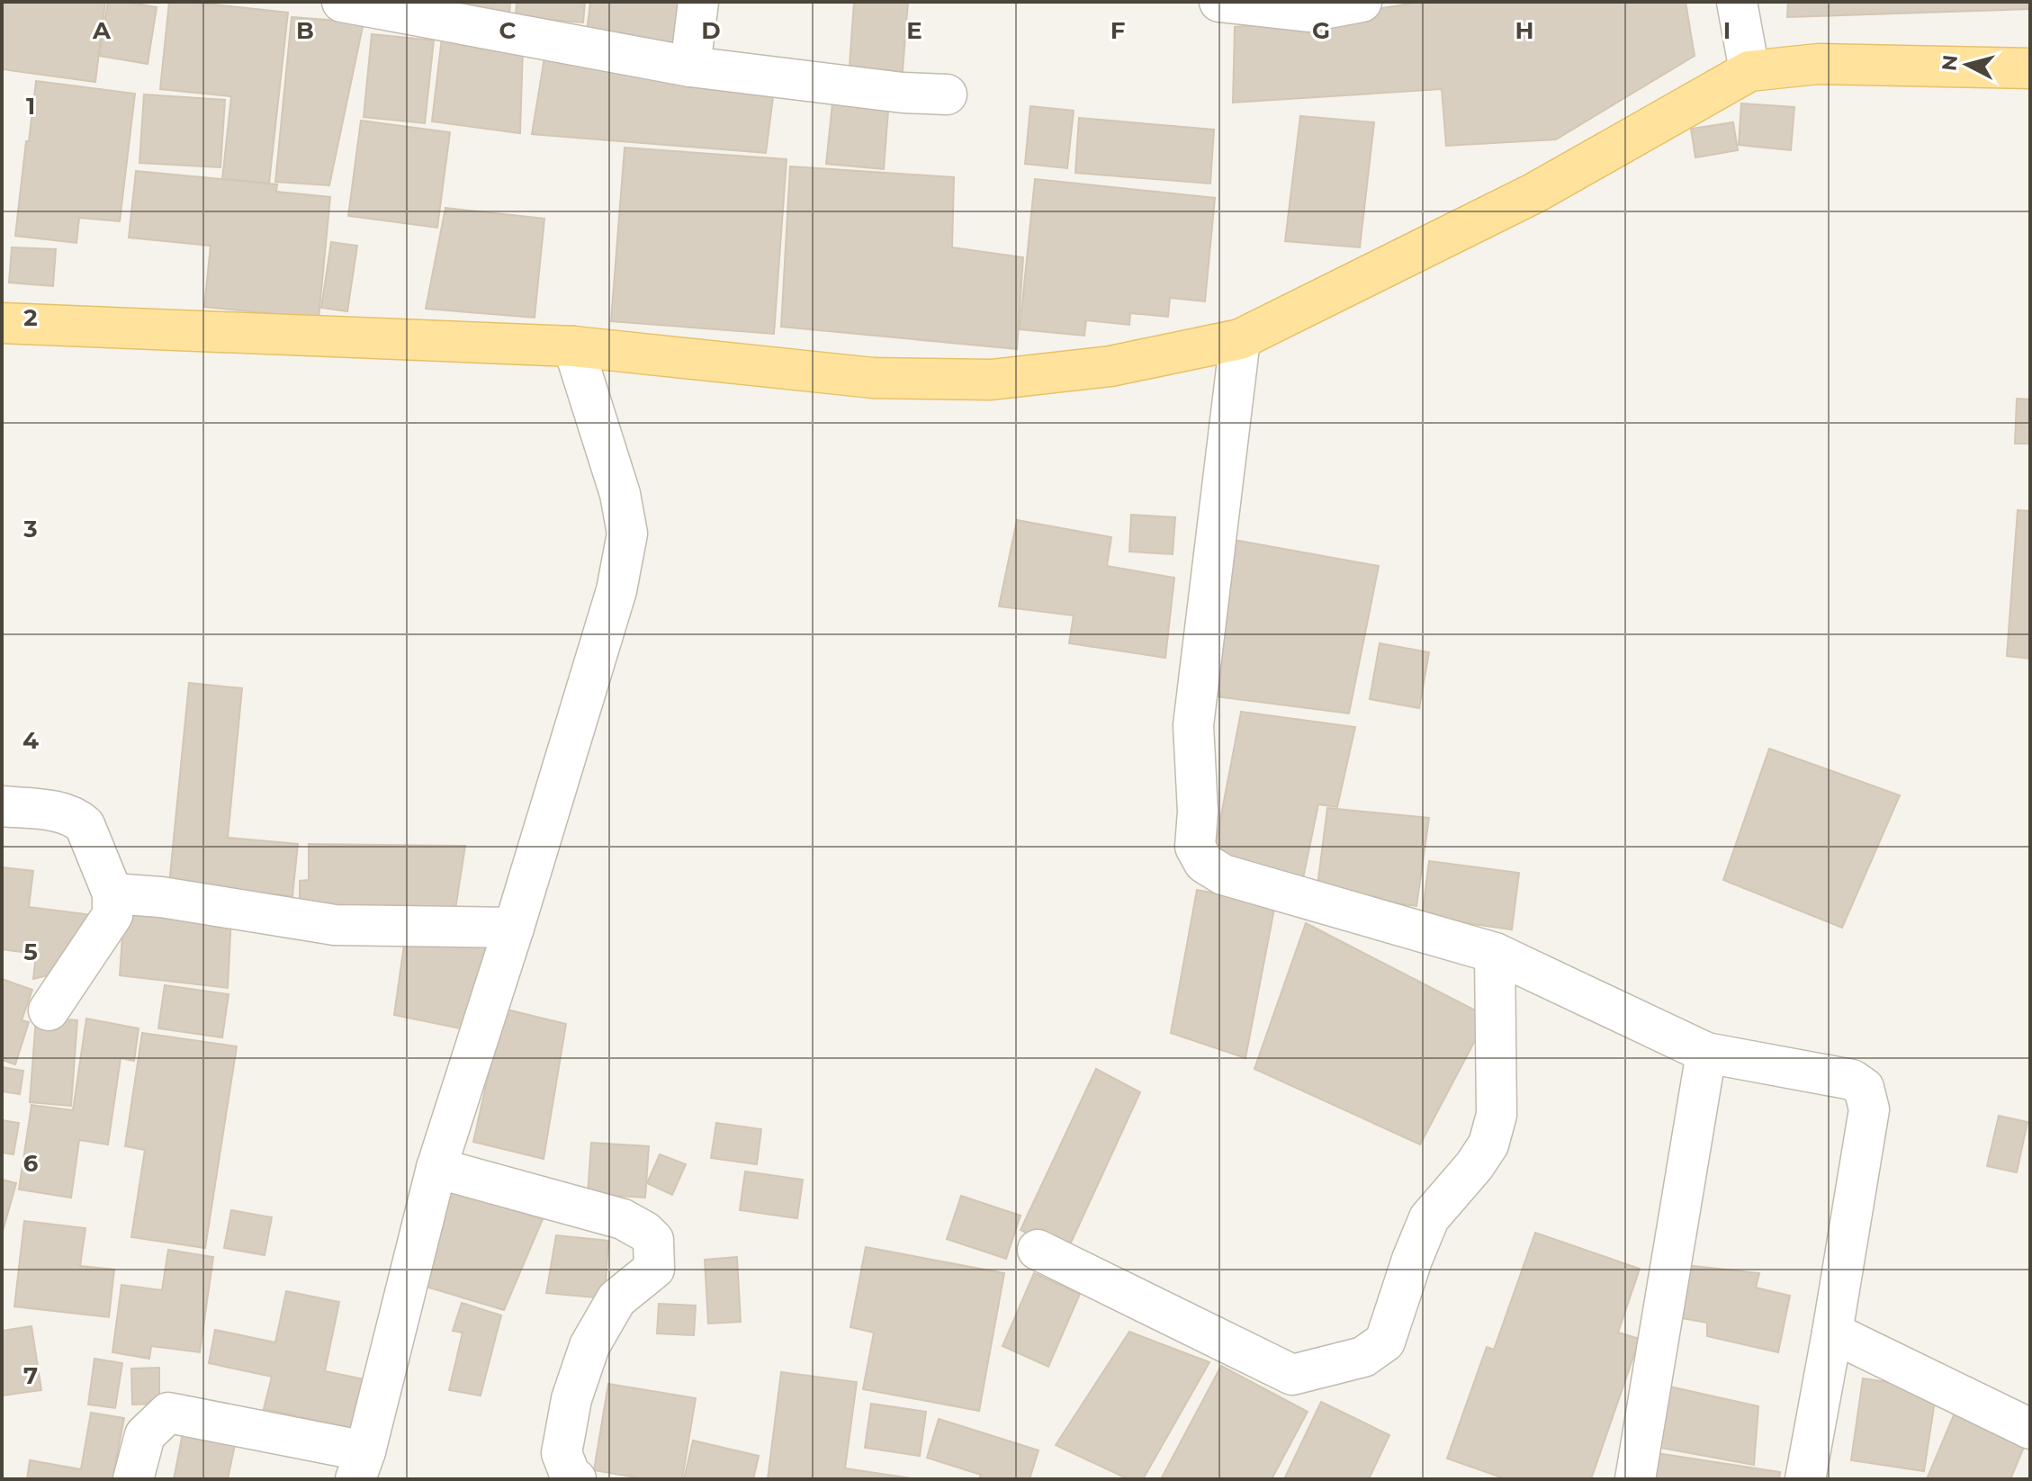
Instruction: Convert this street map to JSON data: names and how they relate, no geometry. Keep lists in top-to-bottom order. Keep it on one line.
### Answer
{"north":"left","grid":{"columns":["A","B","C","D","E","F","G","H","I"],"rows":["1","2","3","4","5","6","7"]}}
